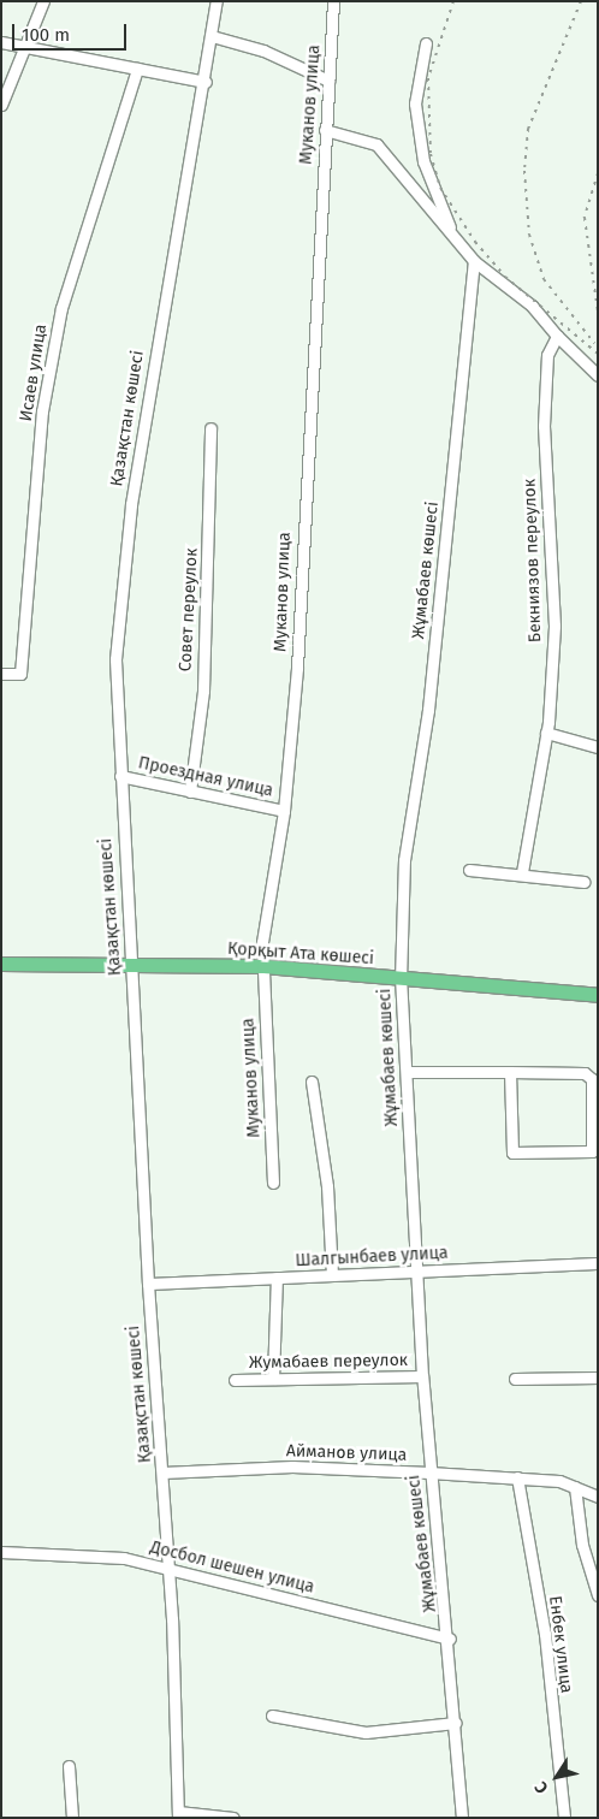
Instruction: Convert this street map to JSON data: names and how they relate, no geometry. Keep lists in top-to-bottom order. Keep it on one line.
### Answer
{"streets":{"main road":["Қорқыт Ата көшесі"],"street":["Муканов улица","Исаев улица","Қазақстан көшесі","Бекниязов переулок","Жұмабаев көшесі","Совет переулок","Проездная улица","Шалгынбаев улица","Жумабаев переулок","Айманов улица","Досбол шешен улица","Енбек улица"]},"crossings":[["Муканов улица","Проездная улица"],["Муканов улица","Қорқыт Ата көшесі"],["Қазақстан көшесі","Проездная улица"],["Қазақстан көшесі","Қорқыт Ата көшесі"],["Қазақстан көшесі","Шалгынбаев улица"],["Қазақстан көшесі","Айманов улица"],["Қазақстан көшесі","Досбол шешен улица"],["Жұмабаев көшесі","Қорқыт Ата көшесі"],["Жұмабаев көшесі","Шалгынбаев улица"],["Жұмабаев көшесі","Жумабаев переулок"],["Жұмабаев көшесі","Айманов улица"],["Жұмабаев көшесі","Досбол шешен улица"],["Совет переулок","Проездная улица"],["Айманов улица","Енбек улица"]],"scale_bar":"100 m","north":"bottom left"}
